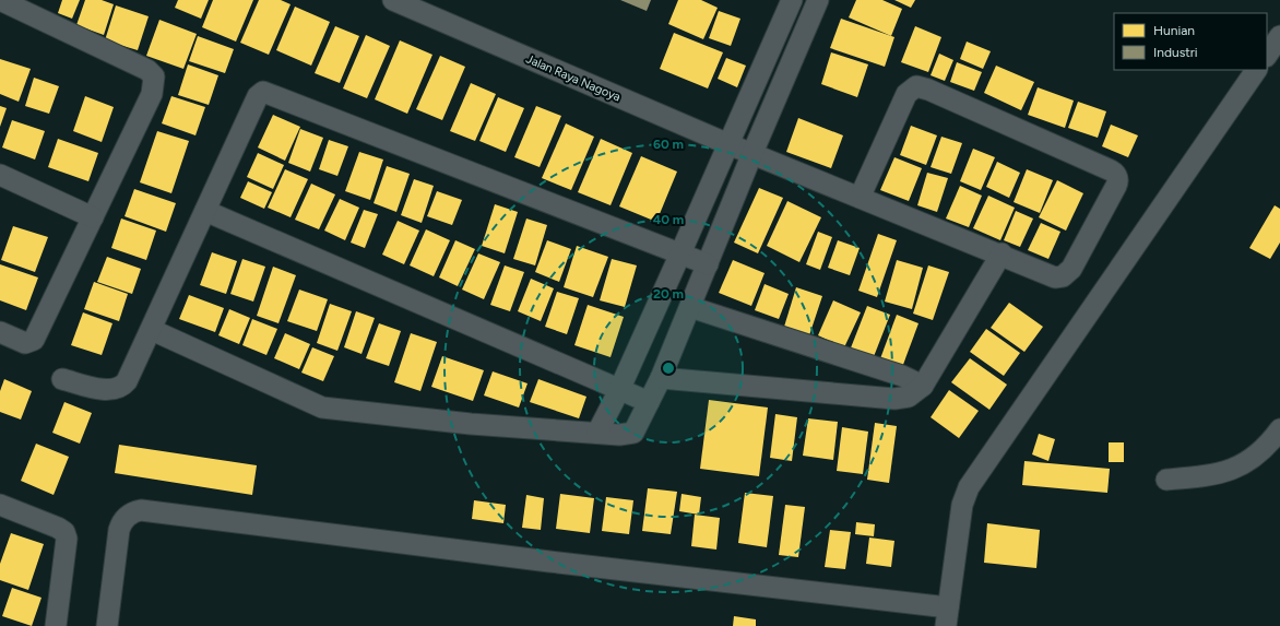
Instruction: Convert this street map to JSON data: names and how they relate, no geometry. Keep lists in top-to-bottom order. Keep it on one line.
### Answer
{"streets":{"street":["Jalan Raya Nagoya"]},"legend":["Hunian","Industri"],"rings":["60 m","40 m","20 m"]}
